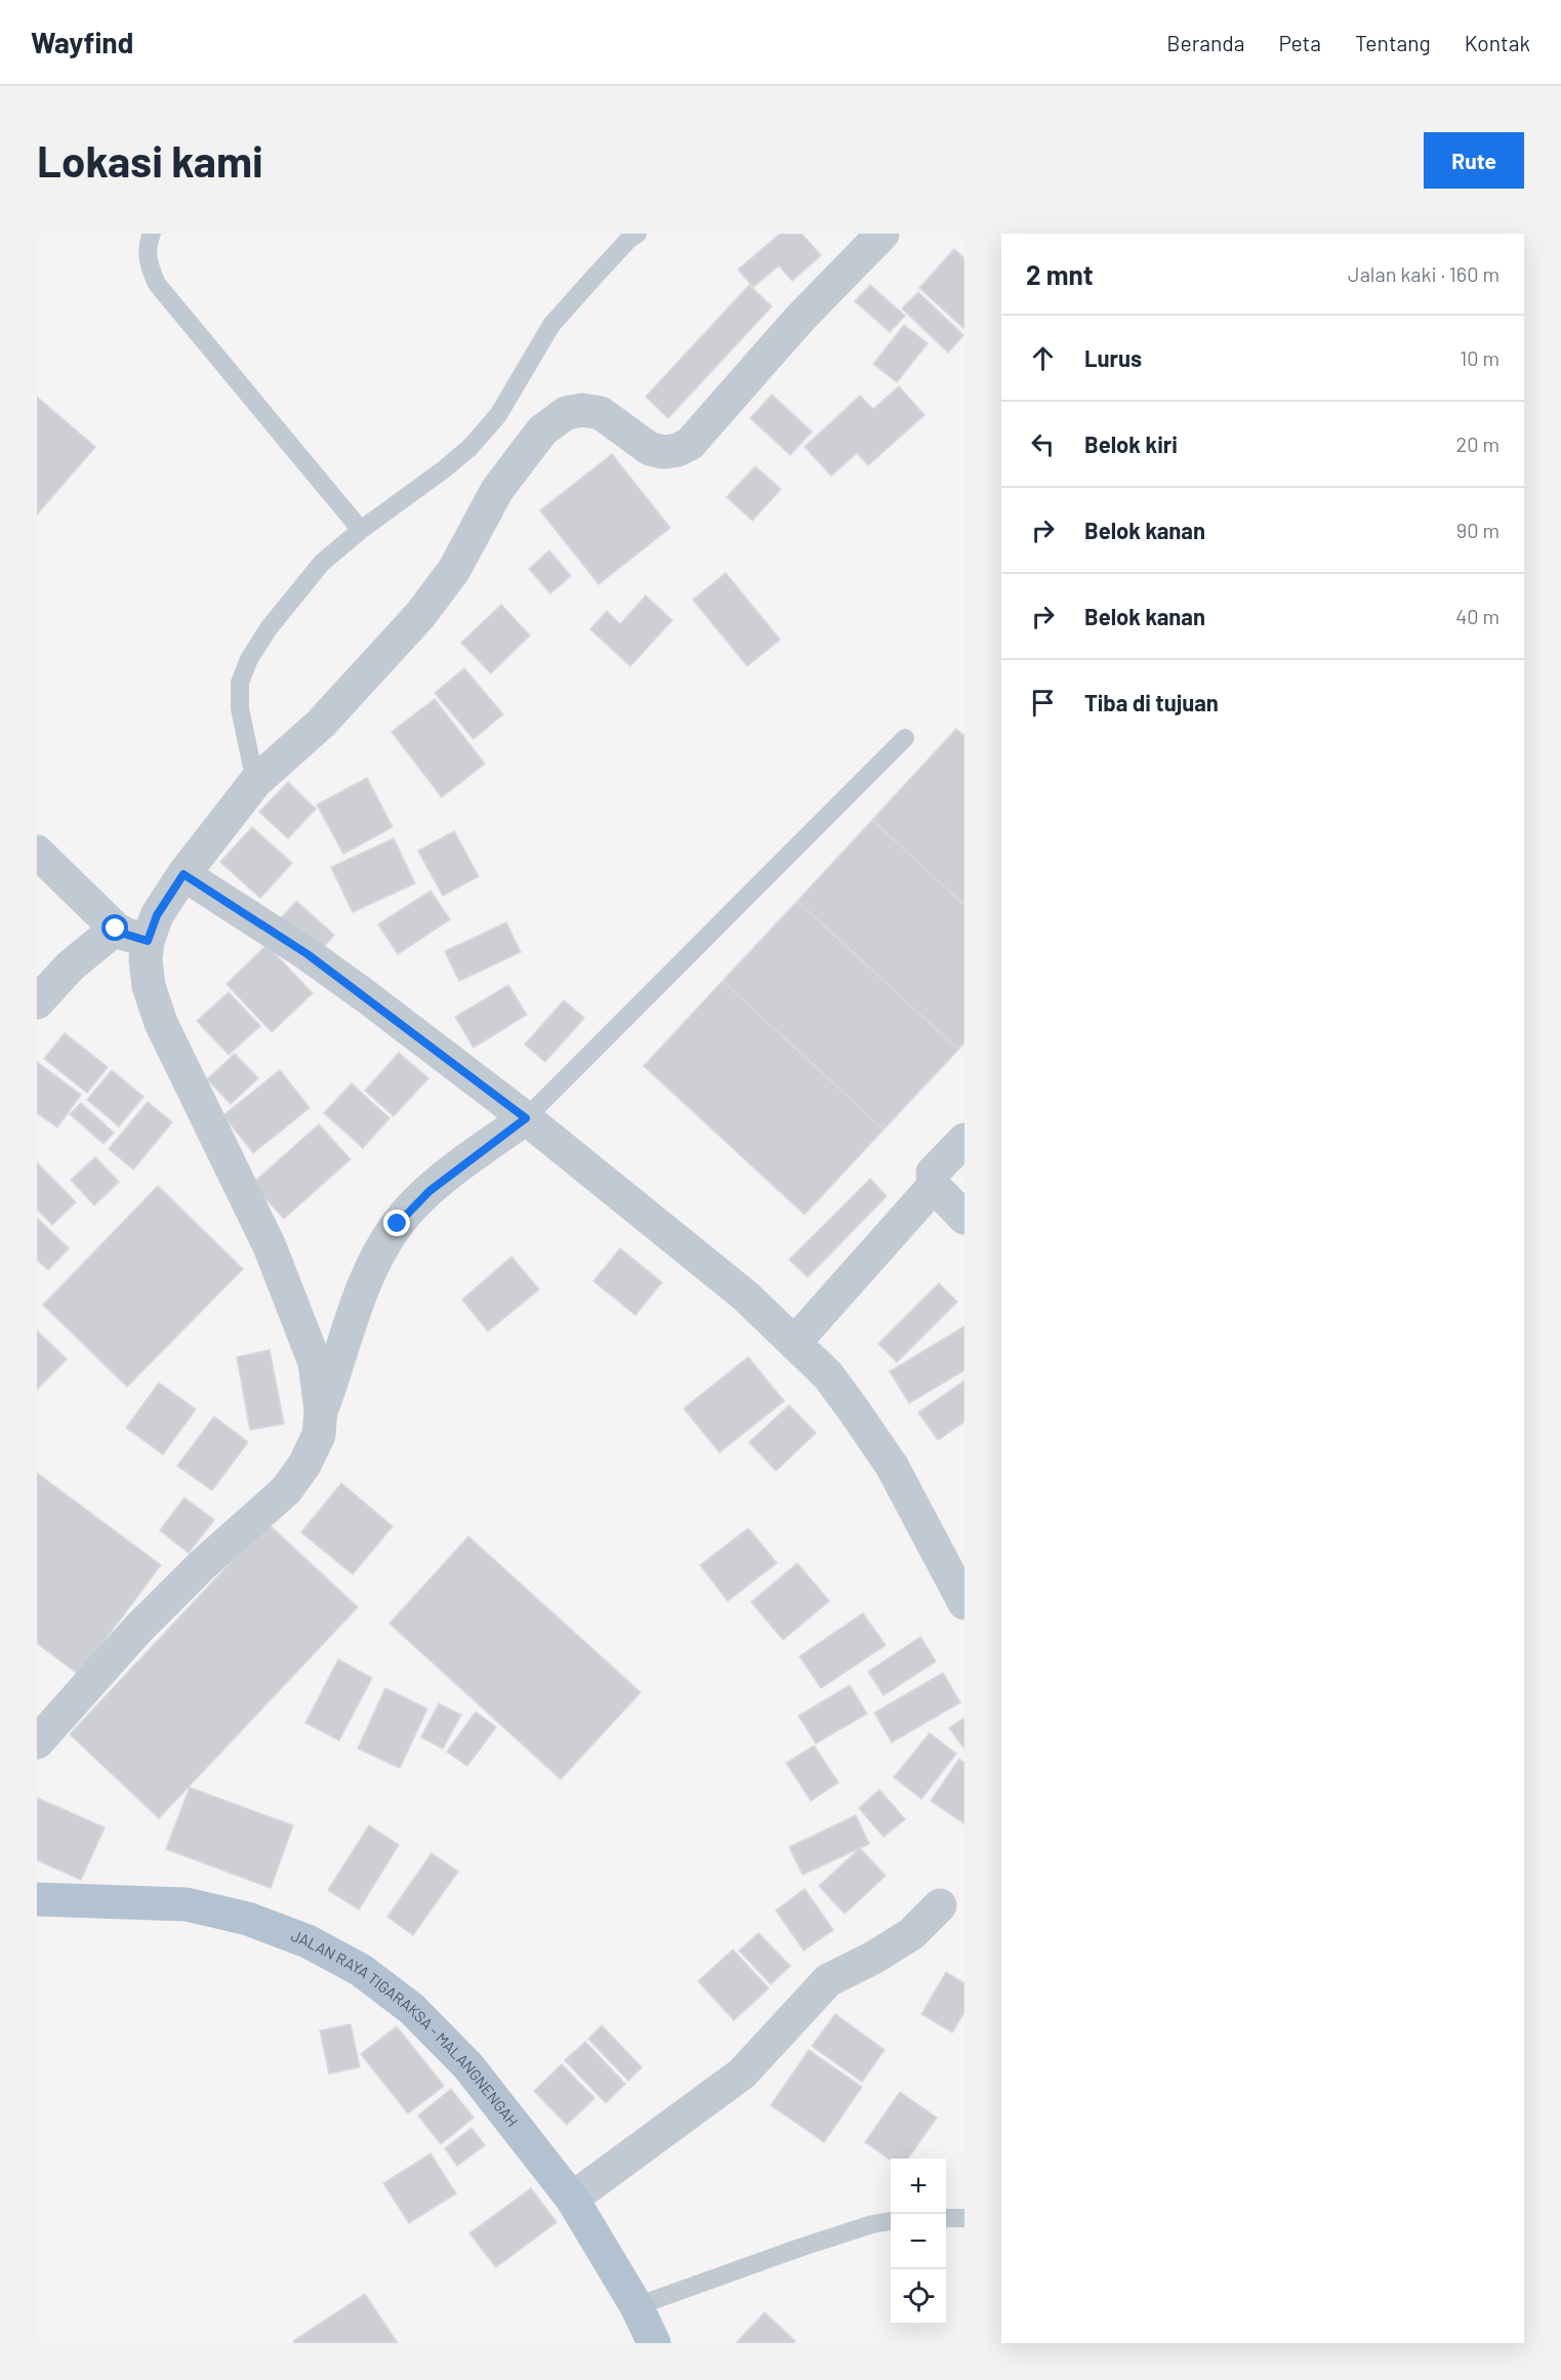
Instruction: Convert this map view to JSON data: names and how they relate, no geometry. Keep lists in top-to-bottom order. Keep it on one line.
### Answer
{"streets":{"main road":["JALAN RAYA TIGARAKSA - MALANGNENGAH"]},"page":{"header":"Wayfind","nav":["Beranda","Peta","Tentang","Kontak"],"buttons":"Rute","title":"Lokasi kami","heading":["2 mnt","Jalan kaki · 160 m"],"list":[["Lurus","10 m"],["Belok kiri","20 m"],["Belok kanan","90 m"],["Belok kanan","40 m"],"Tiba di tujuan"],"map_buttons":["+","−"]}}
